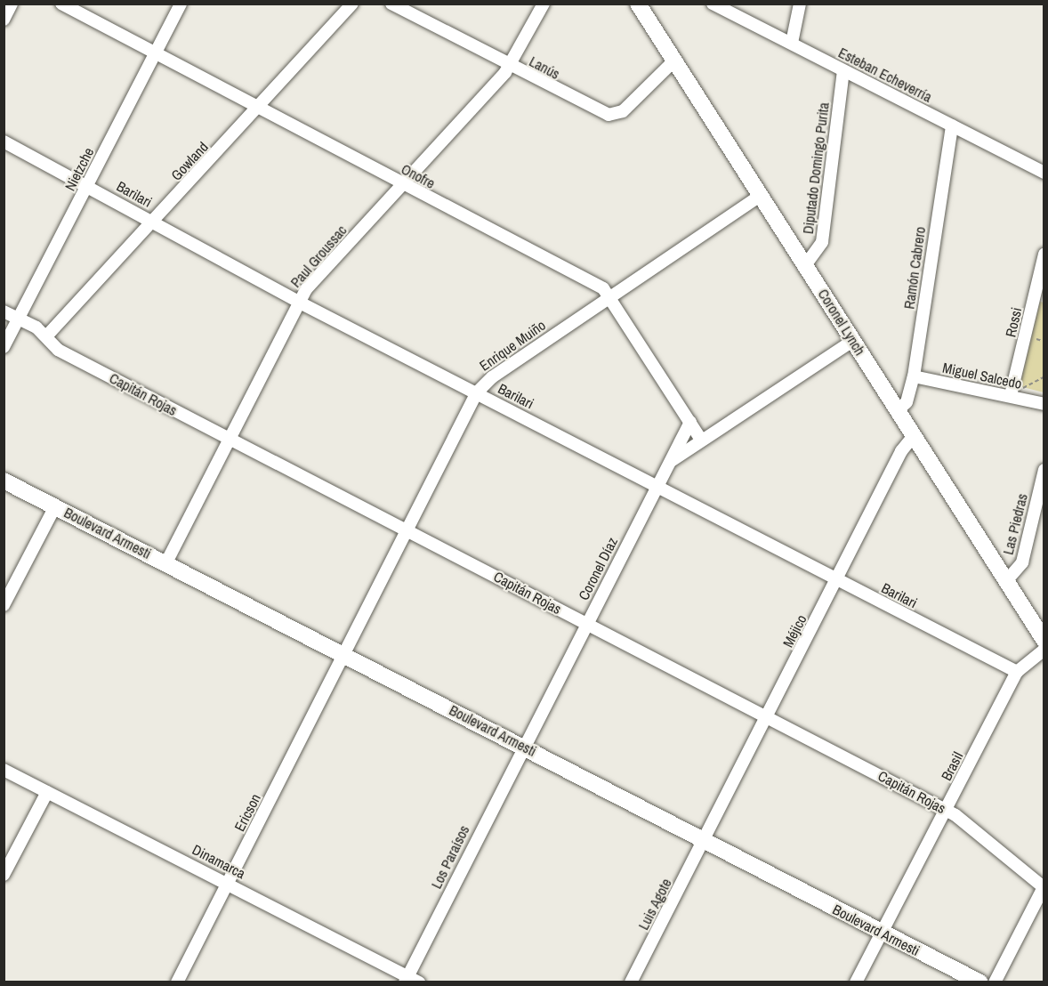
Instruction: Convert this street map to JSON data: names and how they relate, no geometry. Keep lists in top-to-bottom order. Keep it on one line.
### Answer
{"streets":{"main road":["Coronel Lynch","Boulevard Armesti"],"street":["Lanús","Esteban Echeverría","Gowland","Diputado Domingo Purita","Nietzche","Onofre","Barilari","Paul Groussac","Ramón Cabrero","Rossi","Enrique Muiño","Miguel Salcedo","Capitán Rojas","Las Piedras","Coronel Díaz","Méjico","Brasil","Ericson","Los Paraísos","Dinamarca","Luis Agote"]},"crossings":[["Lanús","Paul Groussac"],["Lanús","Coronel Lynch"],["Esteban Echeverría","Diputado Domingo Purita"],["Esteban Echeverría","Ramón Cabrero"],["Gowland","Onofre"],["Gowland","Barilari"],["Gowland","Capitán Rojas"],["Diputado Domingo Purita","Coronel Lynch"],["Nietzche","Onofre"],["Nietzche","Barilari"],["Nietzche","Capitán Rojas"],["Onofre","Paul Groussac"],["Onofre","Enrique Muiño"],["Onofre","Coronel Díaz"],["Barilari","Paul Groussac"],["Barilari","Enrique Muiño"],["Barilari","Coronel Díaz"],["Barilari","Méjico"],["Barilari","Brasil"],["Paul Groussac","Capitán Rojas"],["Paul Groussac","Boulevard Armesti"],["Ramón Cabrero","Coronel Lynch"],["Ramón Cabrero","Miguel Salcedo"],["Coronel Lynch","Enrique Muiño"],["Coronel Lynch","Las Piedras"],["Coronel Lynch","Coronel Díaz"],["Coronel Lynch","Méjico"],["Rossi","Miguel Salcedo"],["Enrique Muiño","Capitán Rojas"],["Enrique Muiño","Boulevard Armesti"],["Enrique Muiño","Ericson"],["Capitán Rojas","Coronel Díaz"],["Capitán Rojas","Méjico"],["Capitán Rojas","Brasil"],["Boulevard Armesti","Coronel Díaz"],["Boulevard Armesti","Méjico"],["Boulevard Armesti","Brasil"],["Boulevard Armesti","Ericson"],["Boulevard Armesti","Los Paraísos"],["Boulevard Armesti","Luis Agote"],["Coronel Díaz","Los Paraísos"],["Méjico","Luis Agote"],["Ericson","Dinamarca"],["Los Paraísos","Dinamarca"]]}
